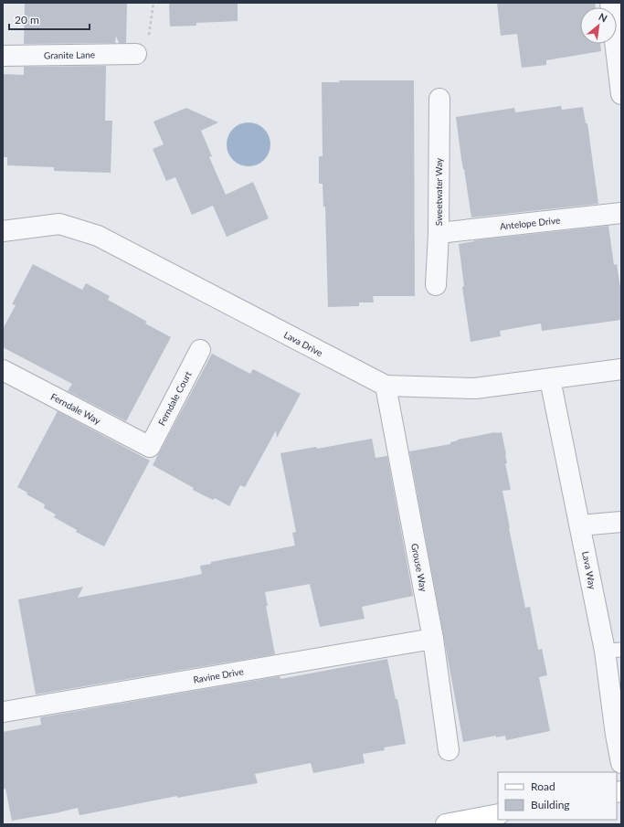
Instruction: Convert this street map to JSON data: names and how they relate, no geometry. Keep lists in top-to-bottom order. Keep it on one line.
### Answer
{"streets":{"street":["Granite Lane","Sweetwater Way","Antelope Drive","Lava Drive","Ferndale Court","Ferndale Way","Grouse Way","Lava Way","Ravine Drive"]},"crossings":[["Sweetwater Way","Antelope Drive"],["Lava Drive","Grouse Way"],["Lava Drive","Lava Way"],["Ferndale Court","Ferndale Way"],["Grouse Way","Ravine Drive"]],"legend":["Road","Building"],"scale_bar":"20 m","north":"top right"}
